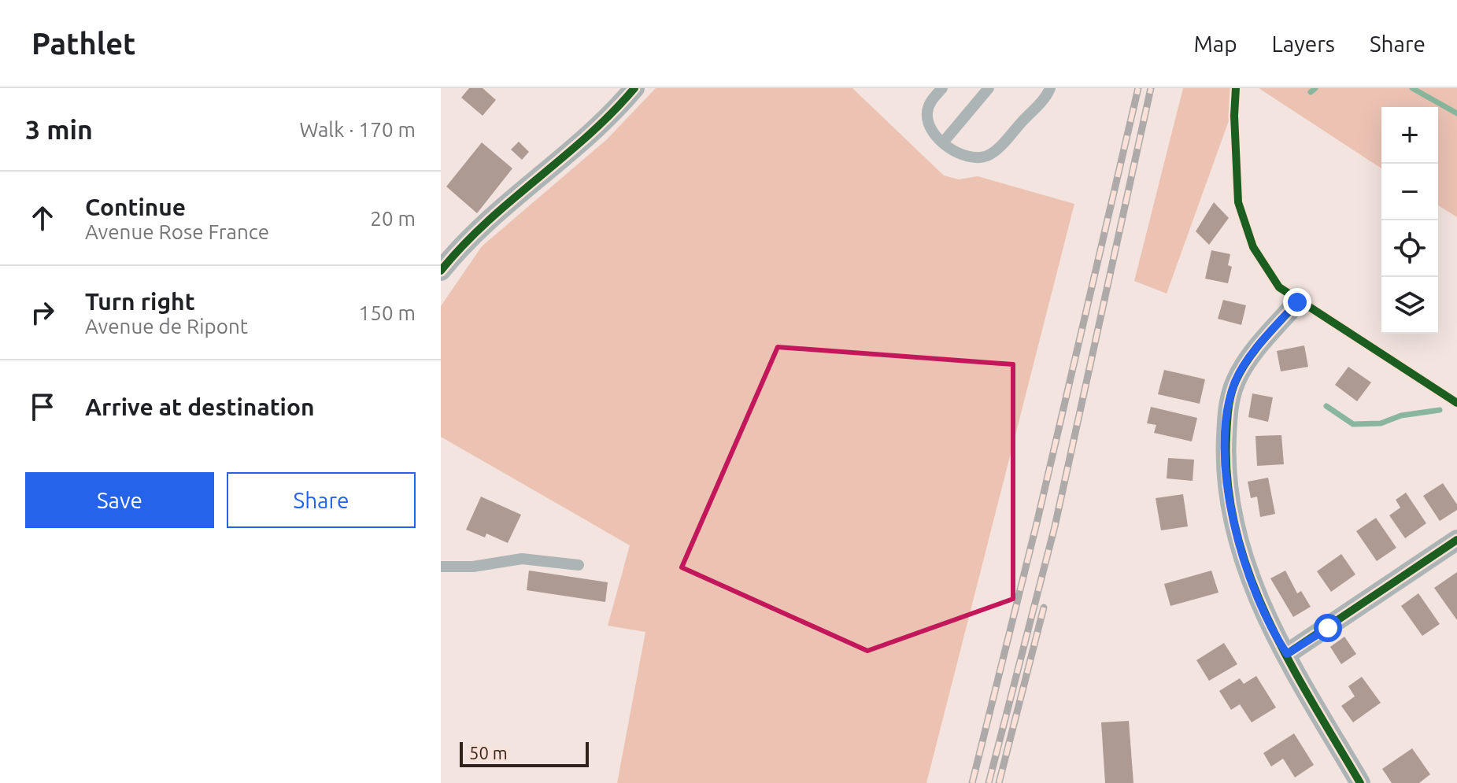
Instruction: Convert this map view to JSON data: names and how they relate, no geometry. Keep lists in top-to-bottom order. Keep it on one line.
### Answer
{"scale_bar":"50 m","page":{"header":"Pathlet","nav":["Map","Layers","Share"],"heading":["3 min","Walk · 170 m"],"map_buttons":["+","−"],"list":[["Continue","Avenue Rose France","20 m"],["Turn right","Avenue de Ripont","150 m"],"Arrive at destination"],"buttons":["Save","Share"],"scale":"50 m"}}
